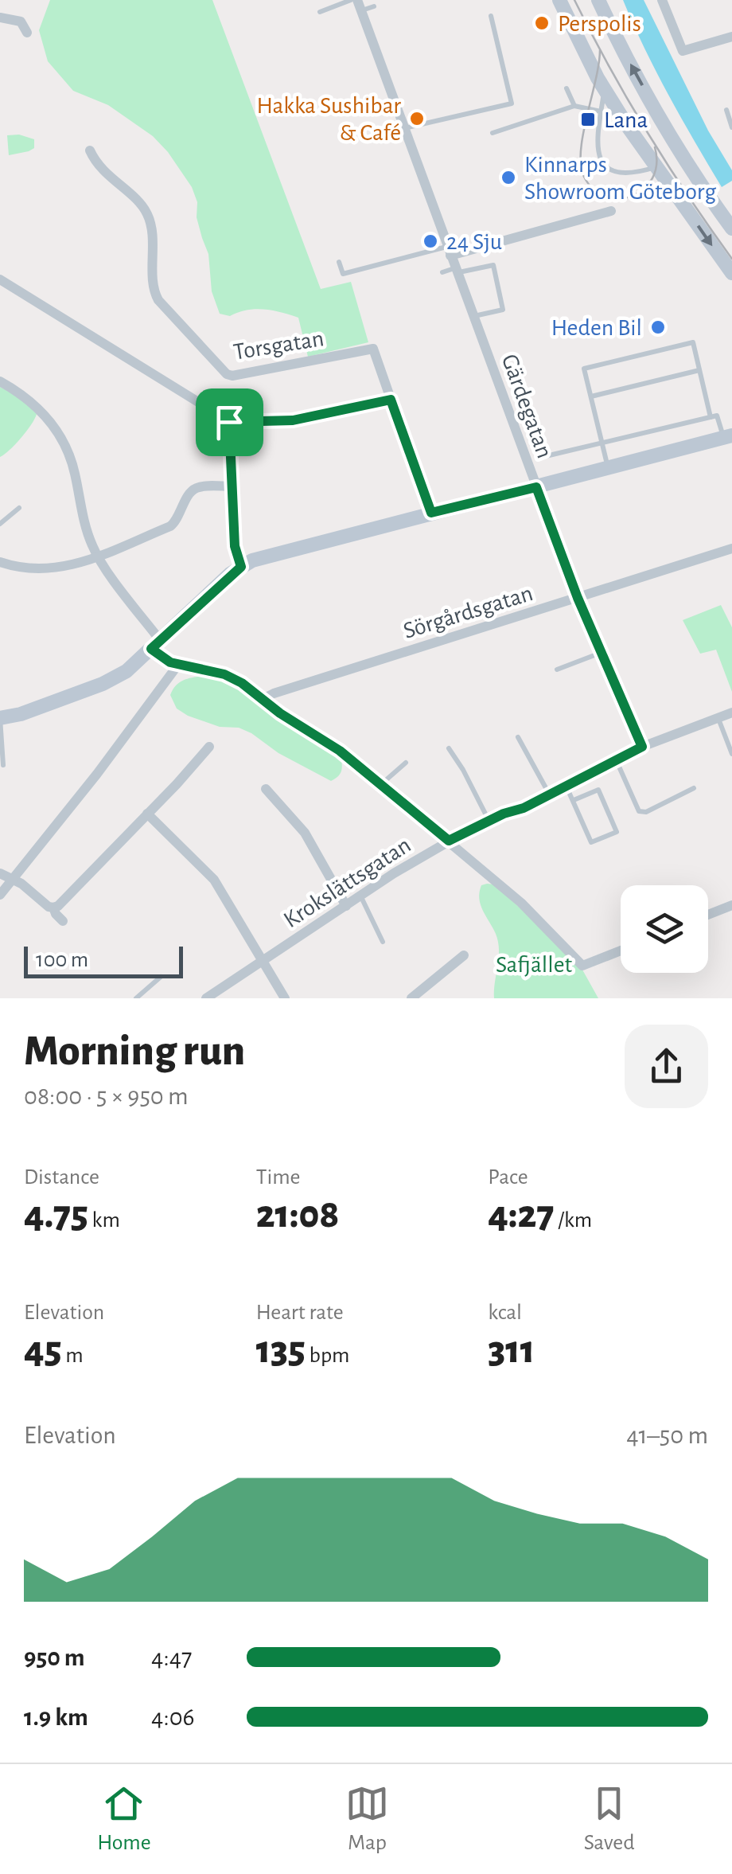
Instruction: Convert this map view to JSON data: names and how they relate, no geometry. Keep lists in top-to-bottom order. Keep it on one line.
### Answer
{"streets":{"street":["Torsgatan","Gärdegatan","Sörgårdsgatan","Krokslättsgatan"]},"crossings":[["Gärdegatan","Sörgårdsgatan"],["Gärdegatan","Krokslättsgatan"]],"parks":["Safjället"],"places":{"other":["Perspolis","Hakka Sushibar & Café","Kinnarps Showroom Göteborg","24 Sju","Heden Bil"],"transit":["Lana"]},"scale_bar":"100 m","page":{"scale":"100 m","heading":["Morning run","08:00 · 5 × 950 m"],"stats":[["Distance","4.75 km"],["Time","21:08"],["Pace","4:27 /km"],["Elevation","45 m"],["Heart rate","135 bpm"],["kcal","311"]],"chart":["Elevation","41–50 m"],"list":[{"name":"950 m","note":"4:47"},{"name":"1.9 km","note":"4:06"}],"tabs":["Home","Map","Saved"]}}
